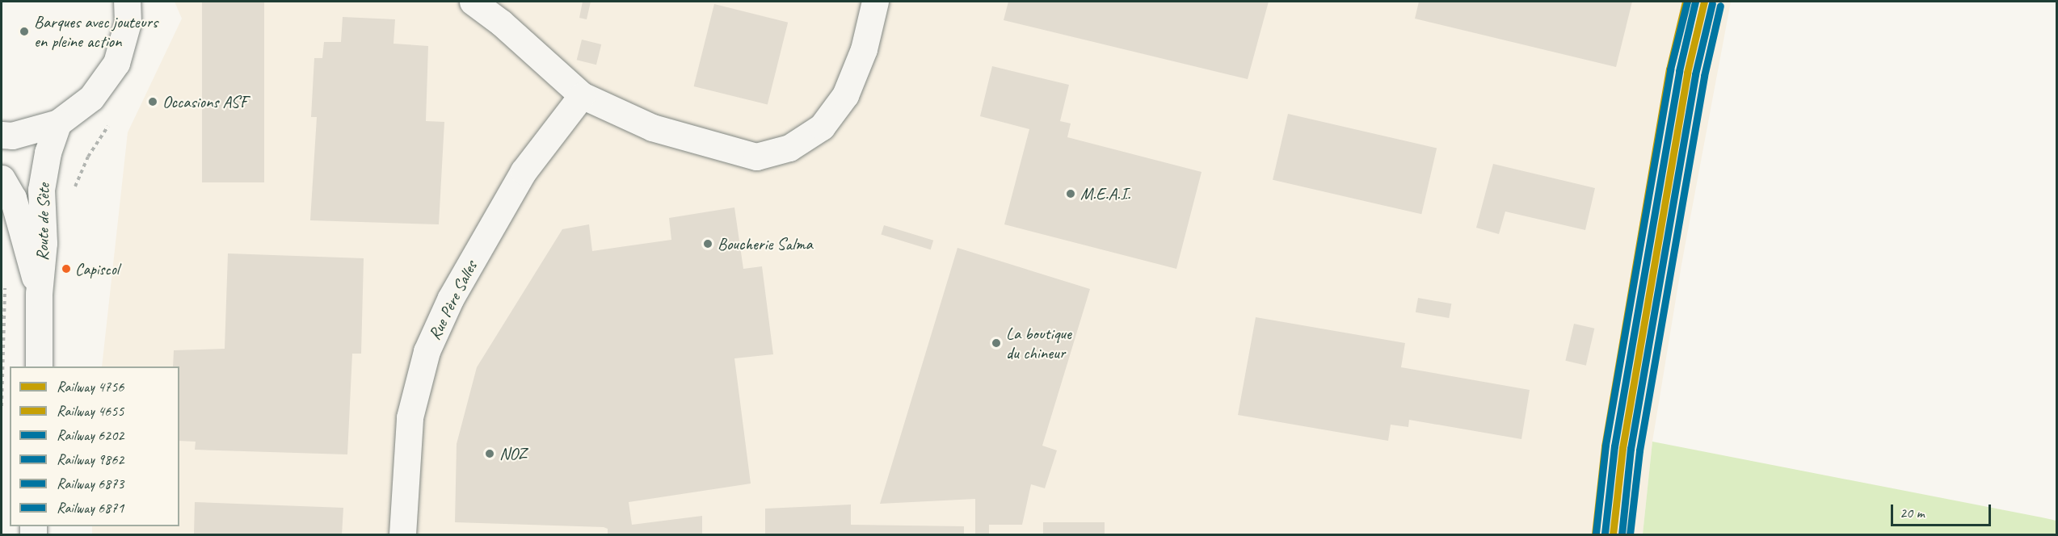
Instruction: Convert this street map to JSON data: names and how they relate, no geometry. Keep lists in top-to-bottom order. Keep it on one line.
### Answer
{"streets":{"street":["Route de Sète","Rue Père Salles"]},"places":["Barques avec jouteurs en pleine action","Occasions ASF","M.E.A.I.","Boucherie Salma","Capiscol","La boutique du chineur","NOZ"],"lines":["rail line 4756","rail line 4655","rail line 9862","rail line 6871","rail line 6202","rail line 6873"],"legend":["Railway 4756","Railway 4655","Railway 6202","Railway 9862","Railway 6873","Railway 6871"],"scale_bar":"20 m"}
